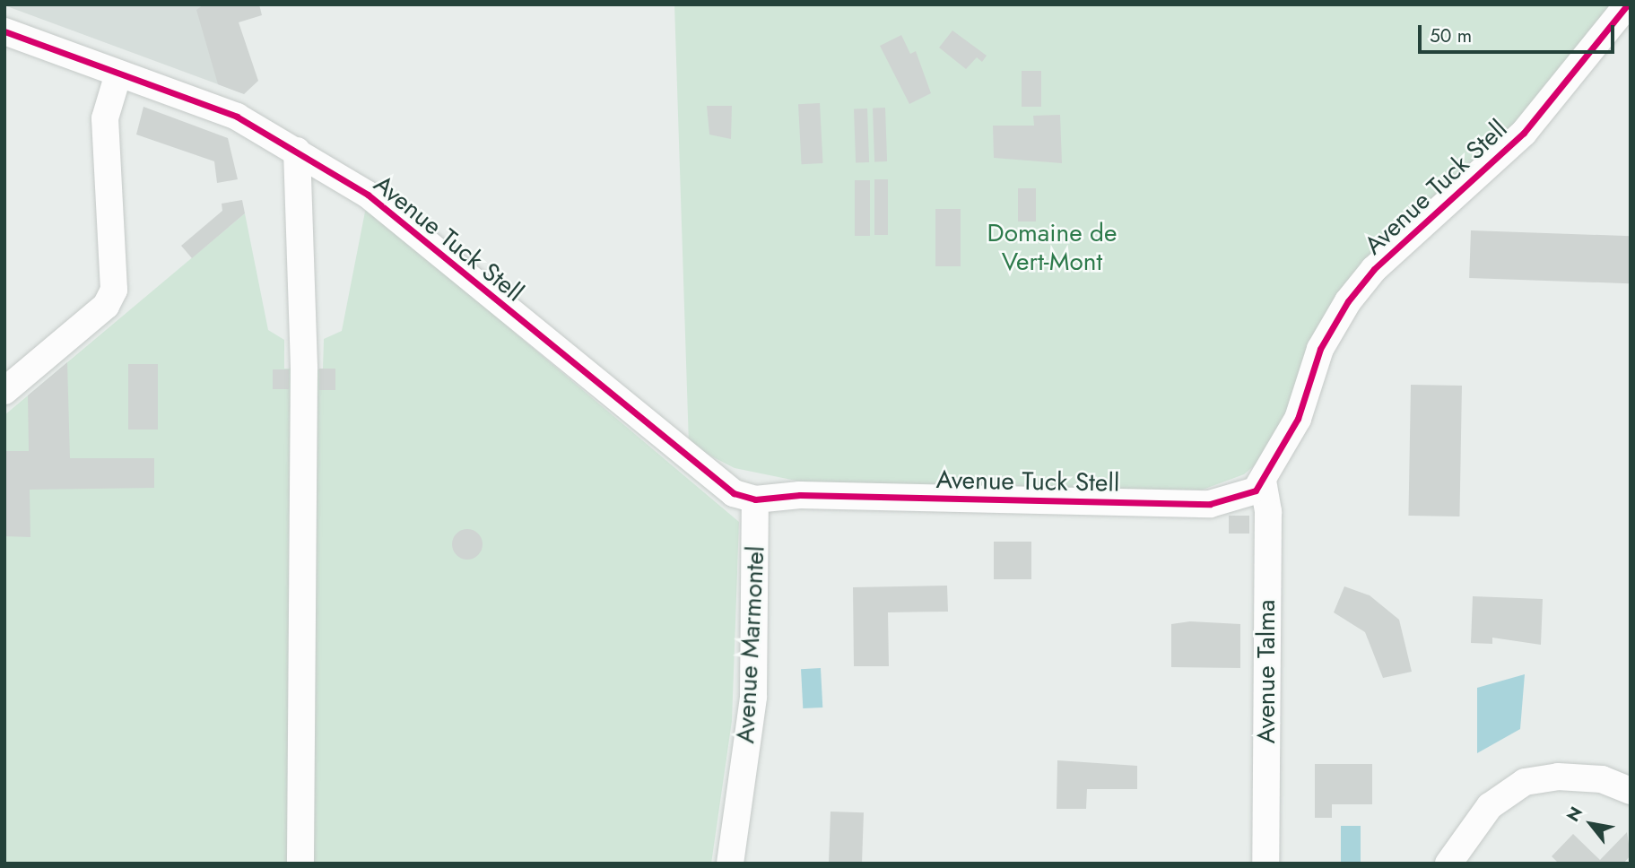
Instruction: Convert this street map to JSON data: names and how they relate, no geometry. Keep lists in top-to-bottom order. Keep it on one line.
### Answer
{"streets":{"street":["Avenue Tuck Stell","Avenue Marmontel","Avenue Talma"]},"crossings":[["Avenue Tuck Stell","Avenue Marmontel"],["Avenue Tuck Stell","Avenue Talma"]],"parks":["Domaine de Vert-Mont"],"scale_bar":"50 m","north":"top left"}
